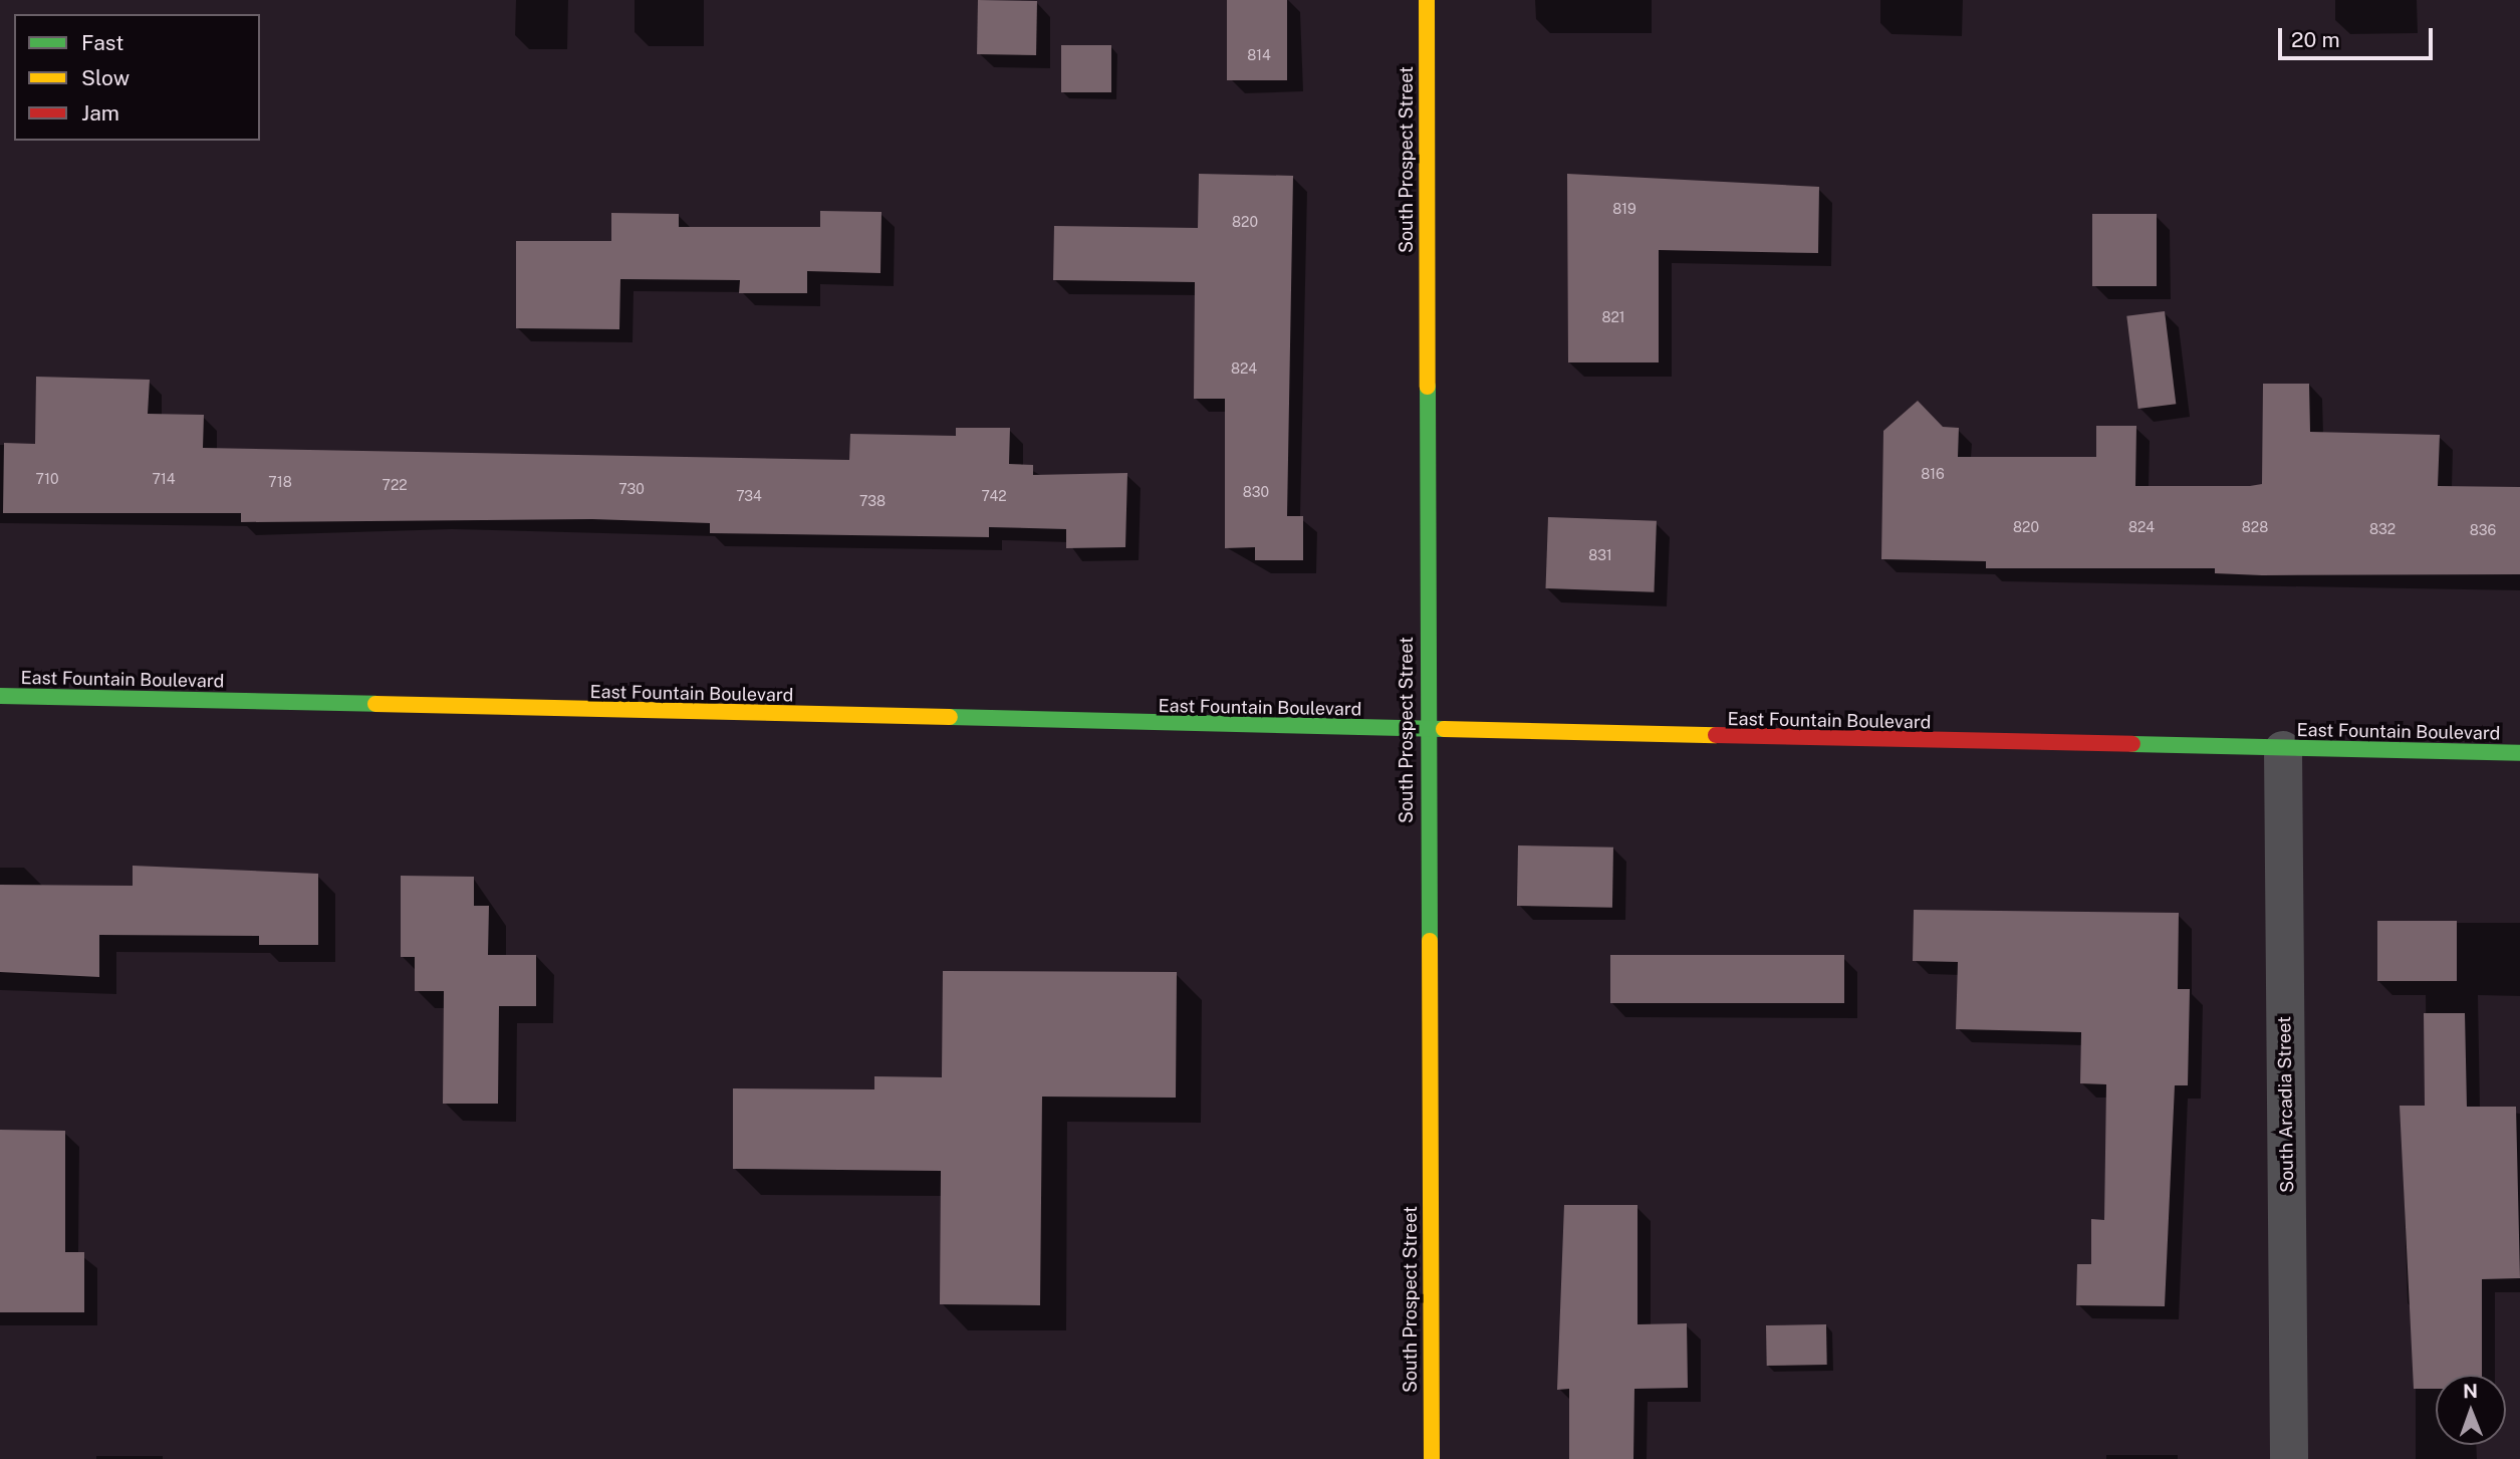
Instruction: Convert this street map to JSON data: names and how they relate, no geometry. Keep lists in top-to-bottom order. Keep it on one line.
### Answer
{"streets":{"main road":["South Prospect Street","East Fountain Boulevard"],"street":["South Arcadia Street"]},"crossings":[["South Prospect Street","East Fountain Boulevard"],["East Fountain Boulevard","South Arcadia Street"]],"house_numbers":["814","819","820","821","824","816","710","714","718","722","730","830","734","742","738","820","824","828","832","836","831"],"legend":["Fast","Slow","Jam"],"scale_bar":"20 m","north":"top"}
